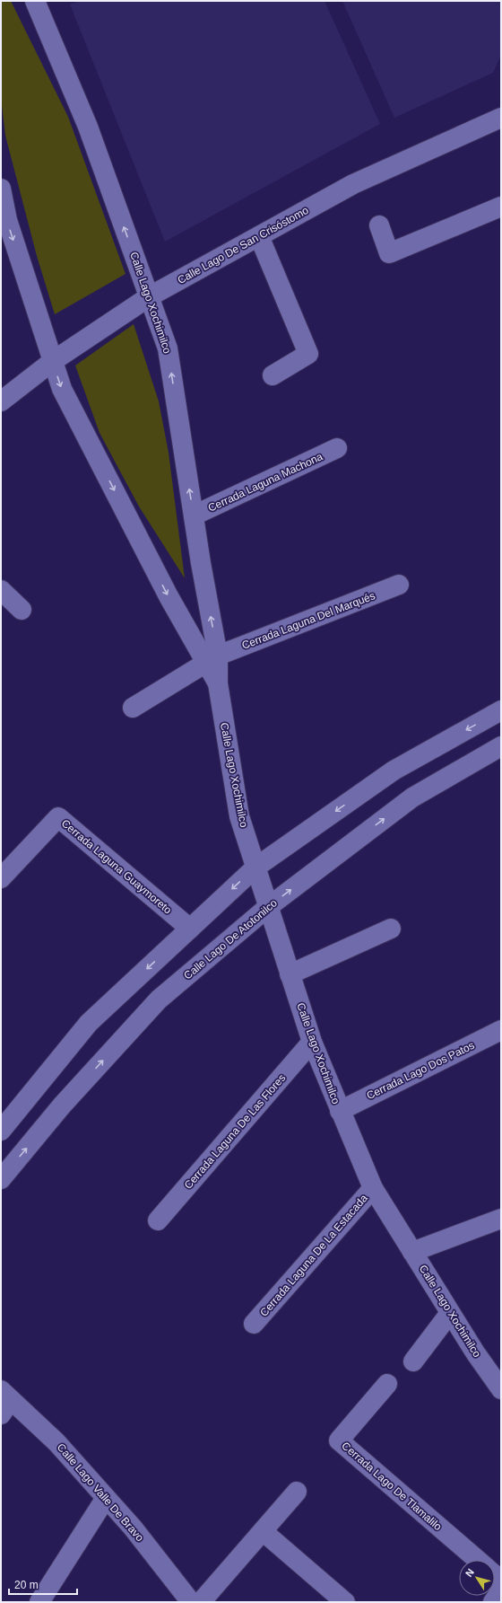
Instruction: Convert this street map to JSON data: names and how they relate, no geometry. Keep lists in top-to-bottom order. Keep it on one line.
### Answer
{"streets":{"street":["Calle Lago De San Crisóstomo","Calle Lago Xochimilco","Cerrada Laguna Machona","Cerrada Laguna Del Marqués","Cerrada Laguna Guaymoreto","Calle Lago De Atotonilco","Cerrada Lago Dos Patos","Cerrada Laguna De Las Flores","Cerrada Laguna De La Estacada","Cerrada Lago De Tlamalilo","Calle Lago Valle De Bravo"]},"crossings":[["Calle Lago De San Crisóstomo","Calle Lago Xochimilco"],["Calle Lago Xochimilco","Cerrada Laguna Machona"],["Calle Lago Xochimilco","Cerrada Laguna Del Marqués"],["Calle Lago Xochimilco","Calle Lago De Atotonilco"],["Calle Lago Xochimilco","Cerrada Lago Dos Patos"],["Calle Lago Xochimilco","Cerrada Laguna De Las Flores"],["Calle Lago Xochimilco","Cerrada Laguna De La Estacada"]],"scale_bar":"20 m","north":"top left"}
